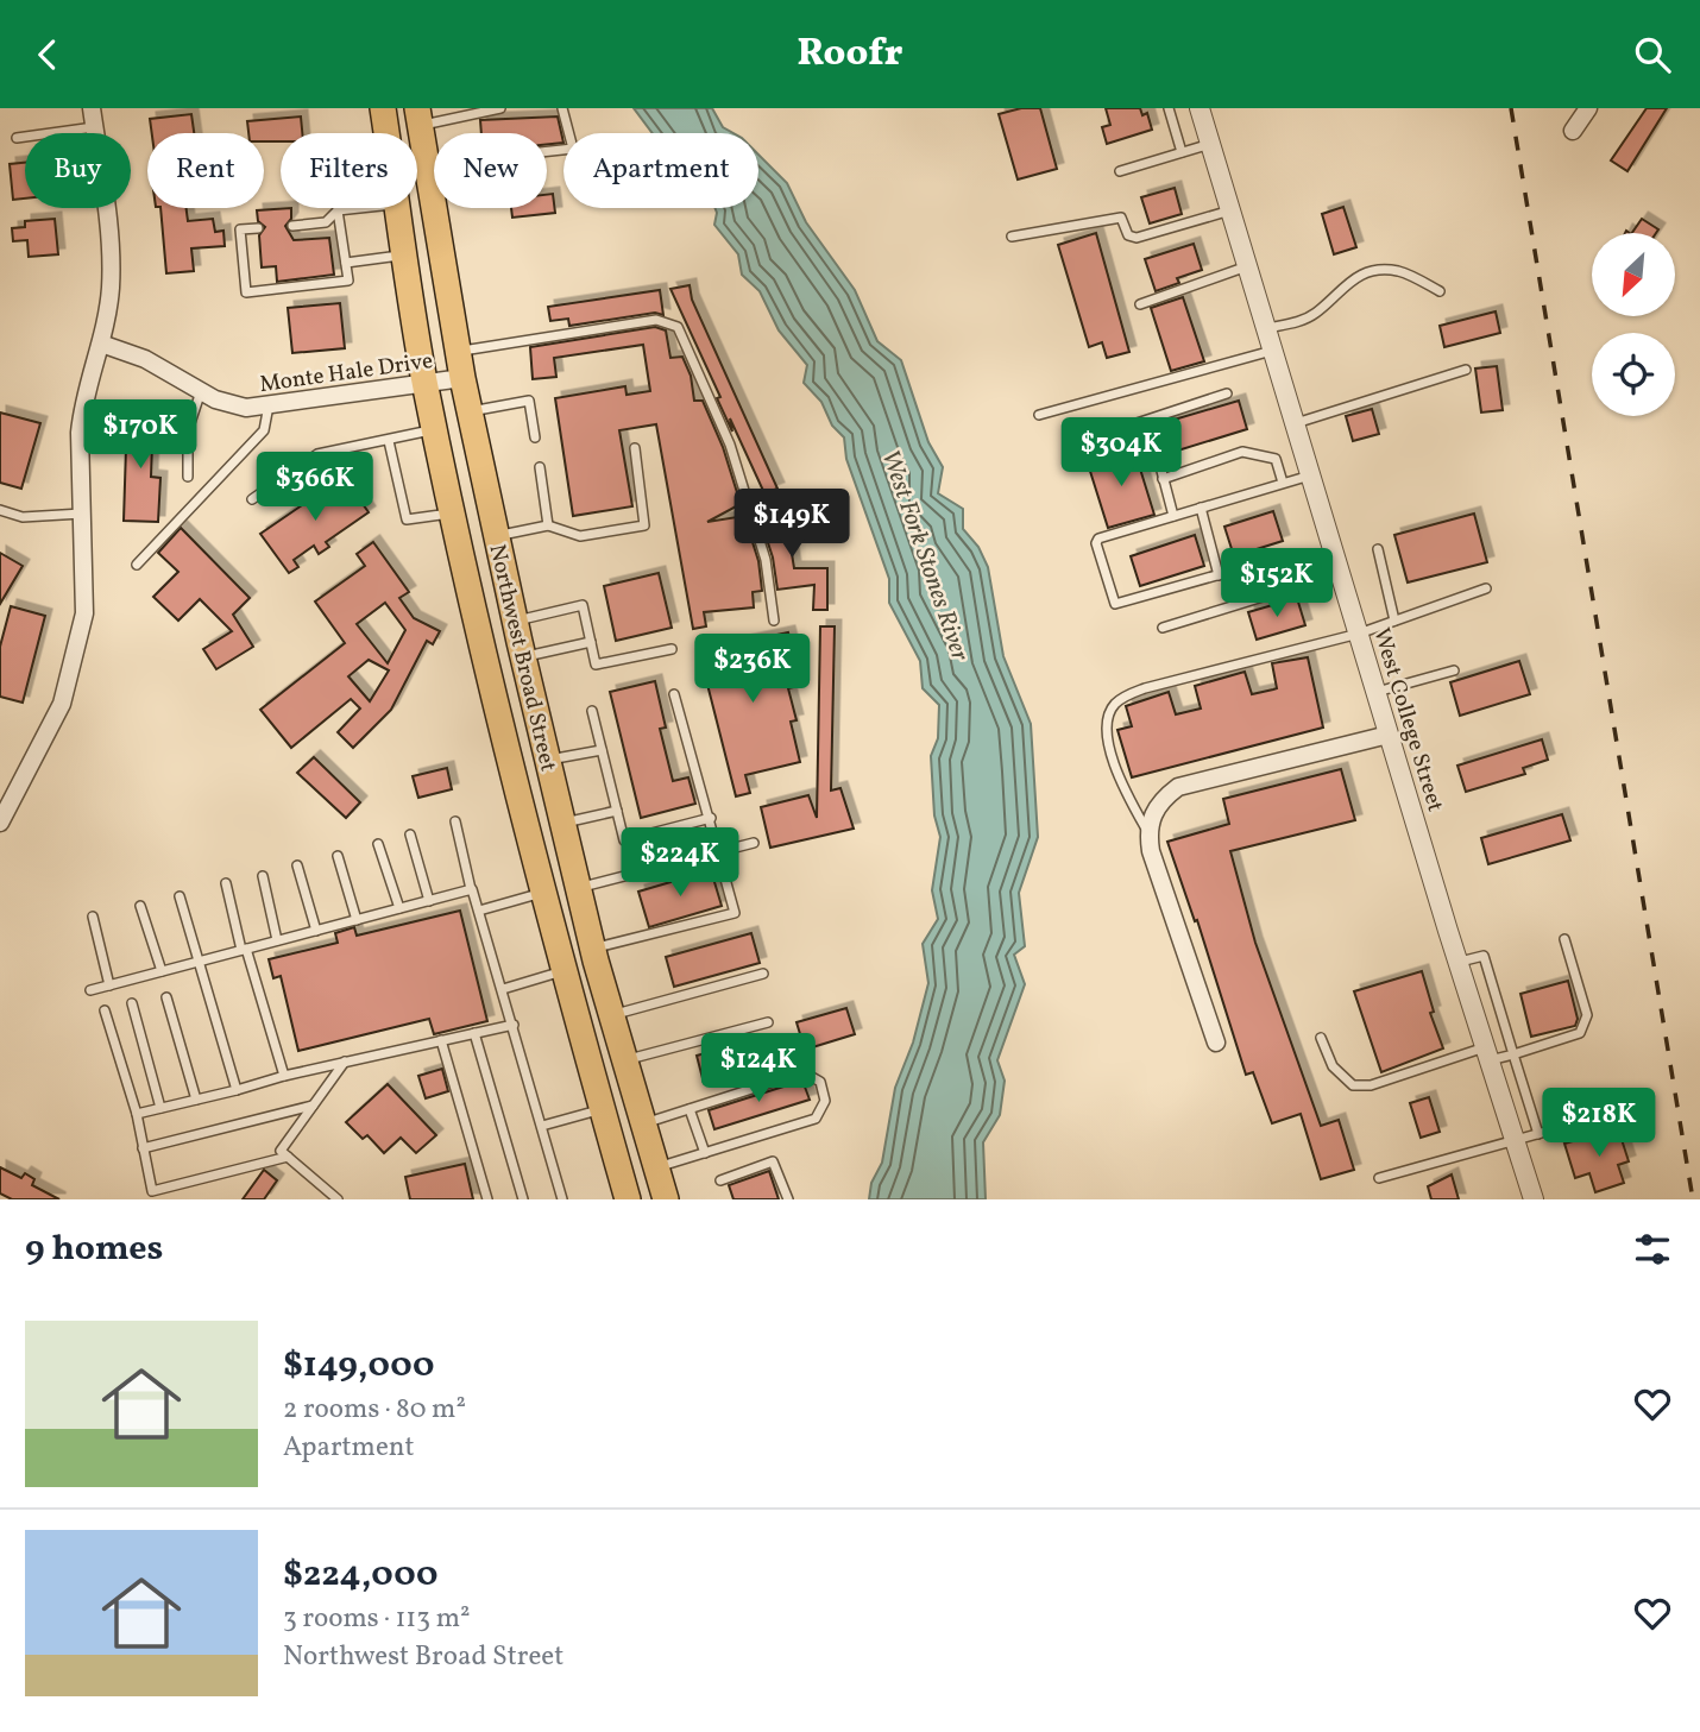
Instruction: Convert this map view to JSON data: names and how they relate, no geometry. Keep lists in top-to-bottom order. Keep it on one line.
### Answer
{"streets":{"main road":["Northwest Broad Street"],"street":["Monte Hale Drive","West College Street"]},"crossings":[["Monte Hale Drive","Northwest Broad Street"]],"water":["West Fork Stones River"],"north":"bottom left","page":{"header":"Roofr","chip":["Buy","Rent","Filters","New","Apartment"],"price":["$170K","$304K","$366K","$149K","$152K","$236K","$224K","$124K","$218K"],"heading":"9 homes","list":[{"name":"$149,000","note":"2 rooms · 80 m² · Apartment"},{"name":"$224,000","note":"3 rooms · 113 m² · Northwest Broad Street"}]}}
